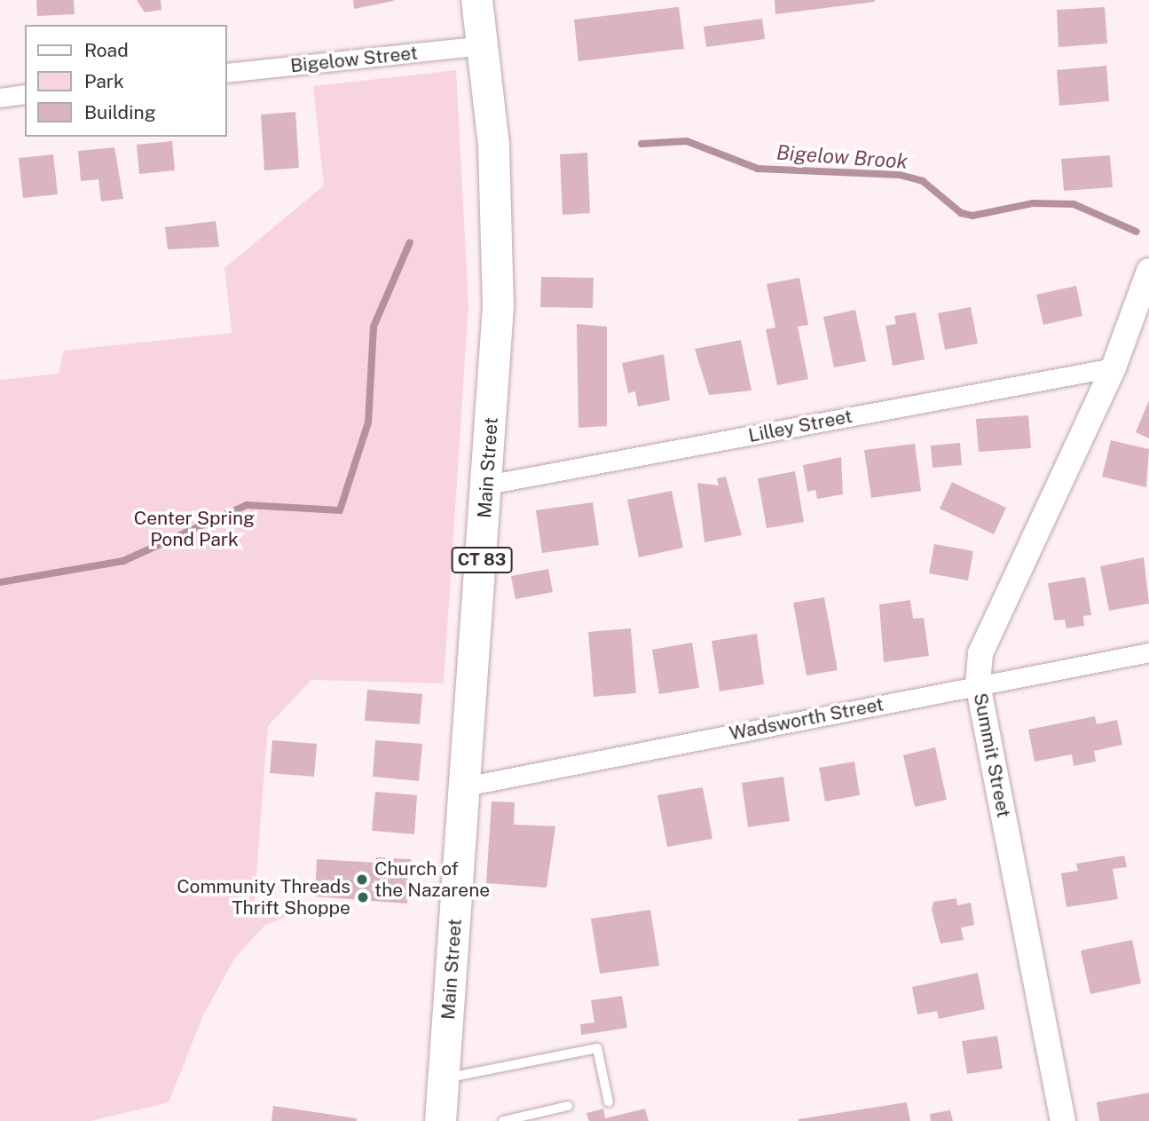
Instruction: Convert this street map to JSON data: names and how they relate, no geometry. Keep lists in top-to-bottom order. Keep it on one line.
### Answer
{"streets":{"main road":["Main Street","CT 83"],"street":["Bigelow Street","Lilley Street","Wadsworth Street","Summit Street"]},"crossings":[["Bigelow Street","Main Street"],["Lilley Street","Main Street"],["Lilley Street","Summit Street"],["Main Street","Wadsworth Street"],["Wadsworth Street","Summit Street"]],"water":["Bigelow Brook"],"parks":["Center Spring Pond Park"],"places":["Church of the Nazarene","Community Threads Thrift Shoppe"],"legend":["Road","Park","Building"]}
